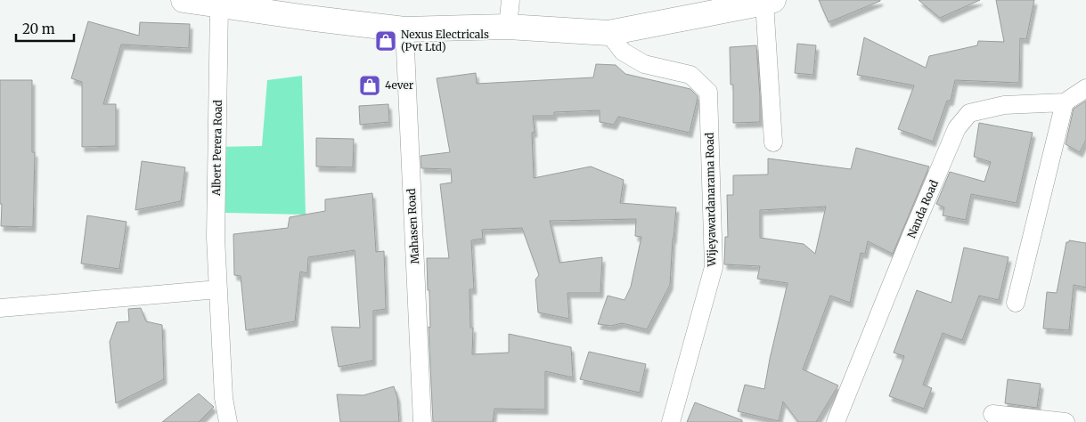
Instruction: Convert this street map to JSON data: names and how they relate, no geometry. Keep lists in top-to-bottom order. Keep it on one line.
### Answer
{"streets":{"street":["Albert Perera Road","Wijeyawardanarama Road","Nanda Road","Mahasen Road"]},"places":{"shop":["Nexus Electricals (Pvt Ltd)","4ever"]},"scale_bar":"20 m"}
